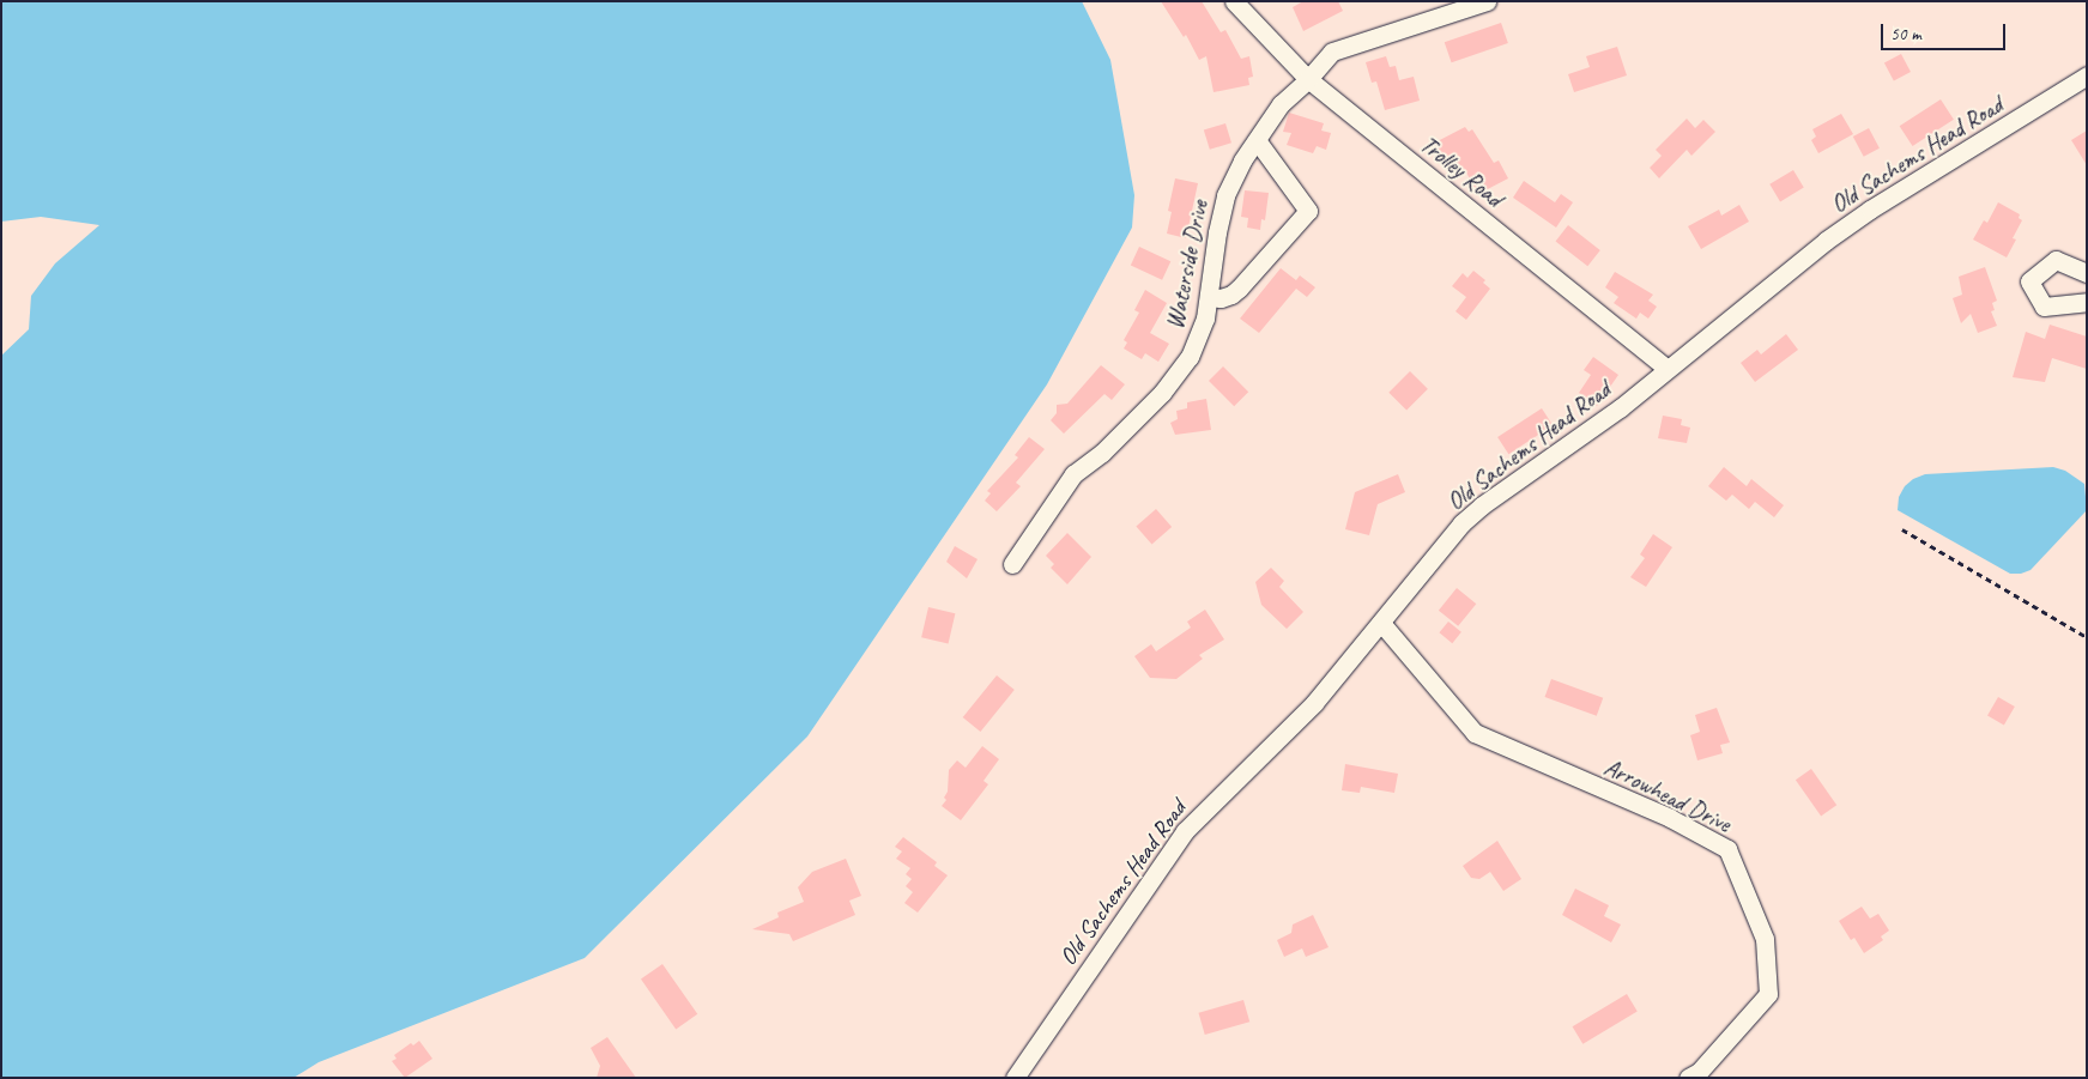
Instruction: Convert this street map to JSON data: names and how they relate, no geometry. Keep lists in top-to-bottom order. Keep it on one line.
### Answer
{"streets":{"street":["Old Sachems Head Road","Trolley Road","Waterside Drive","Arrowhead Drive"]},"crossings":[["Old Sachems Head Road","Trolley Road"],["Old Sachems Head Road","Arrowhead Drive"],["Trolley Road","Waterside Drive"]],"scale_bar":"50 m"}
